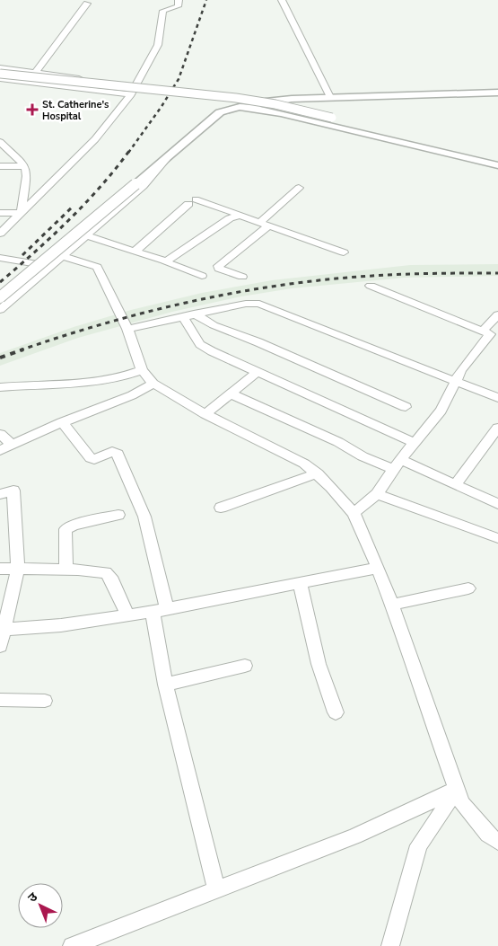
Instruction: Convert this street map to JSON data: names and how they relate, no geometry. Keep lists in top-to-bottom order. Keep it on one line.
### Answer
{"places":{"health":["St. Catherine's Hospital"]},"north":"top left"}
